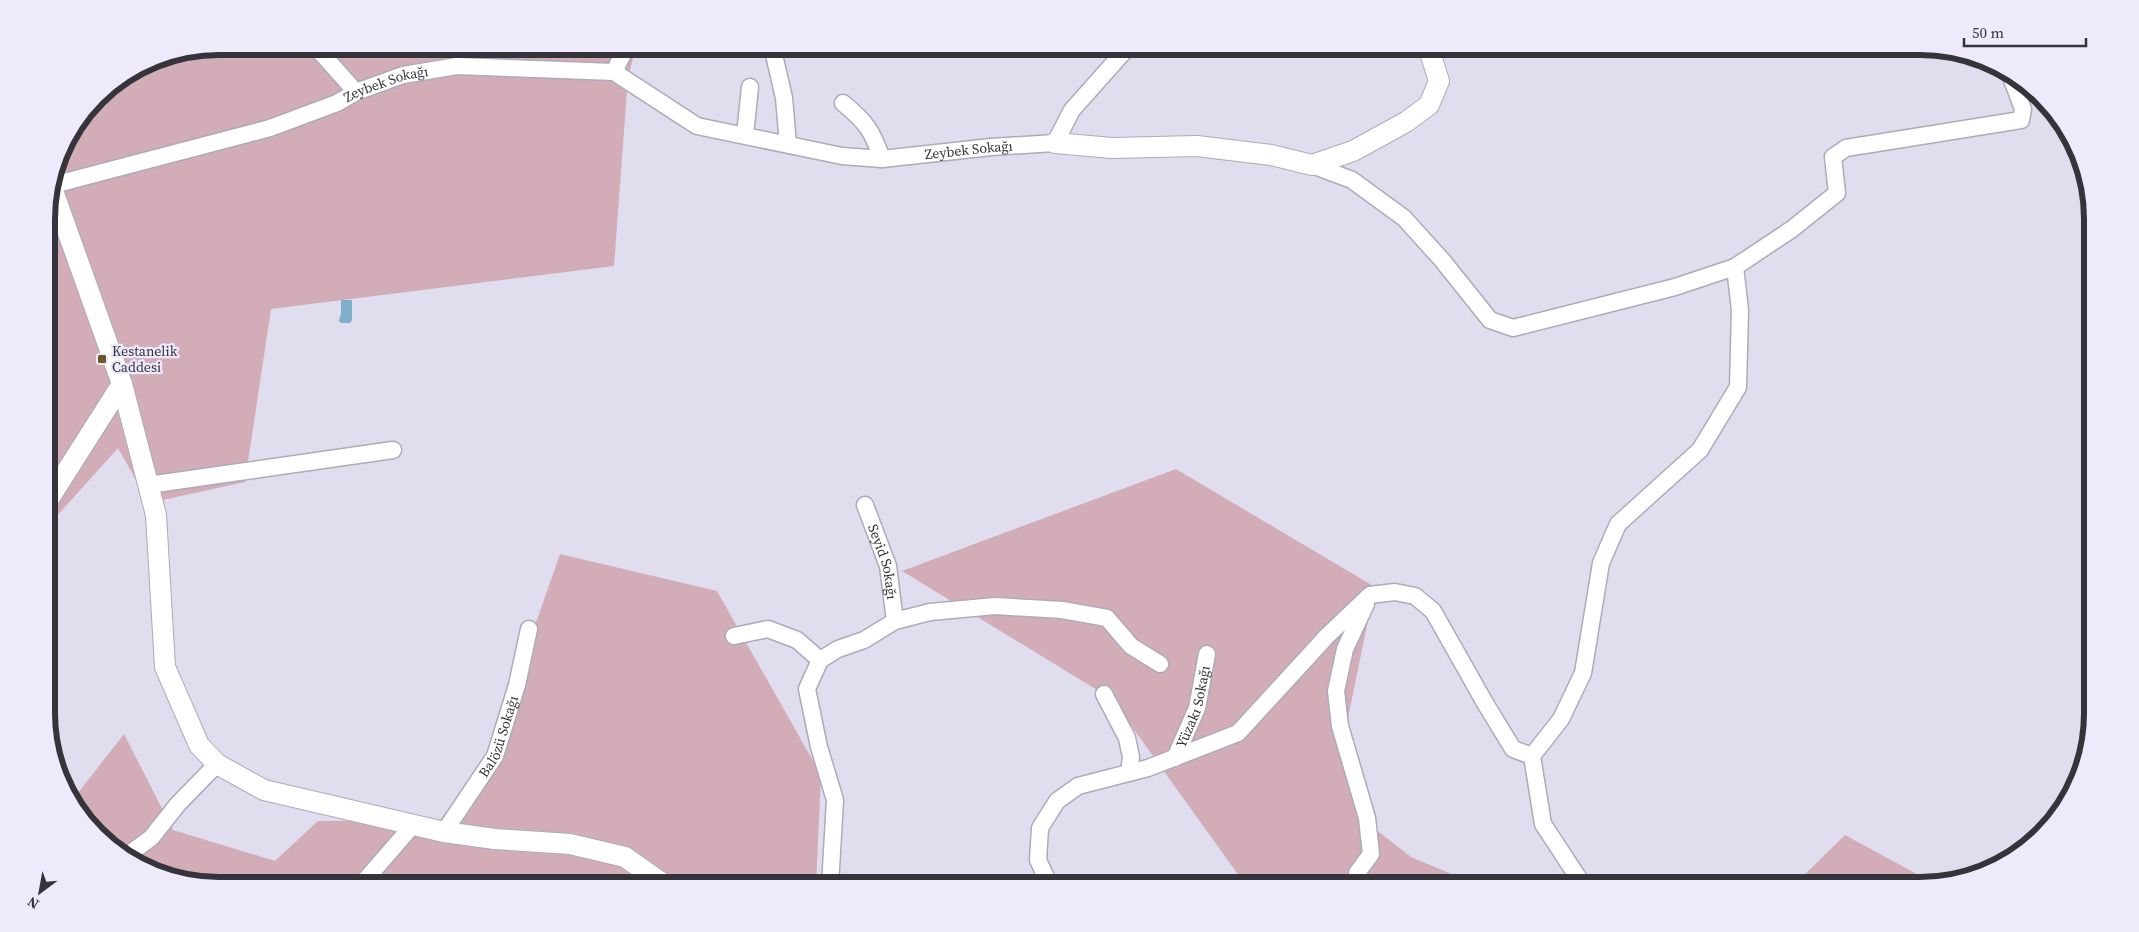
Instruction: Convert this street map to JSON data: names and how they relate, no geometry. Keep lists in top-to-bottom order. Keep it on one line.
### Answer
{"streets":{"street":["Zeybek Sokağı","Seyid Sokağı","Yüzakı Sokağı","Balözü Sokağı"]},"places":{"transit":["Kestanelik Caddesi"]},"scale_bar":"50 m","north":"bottom left"}
